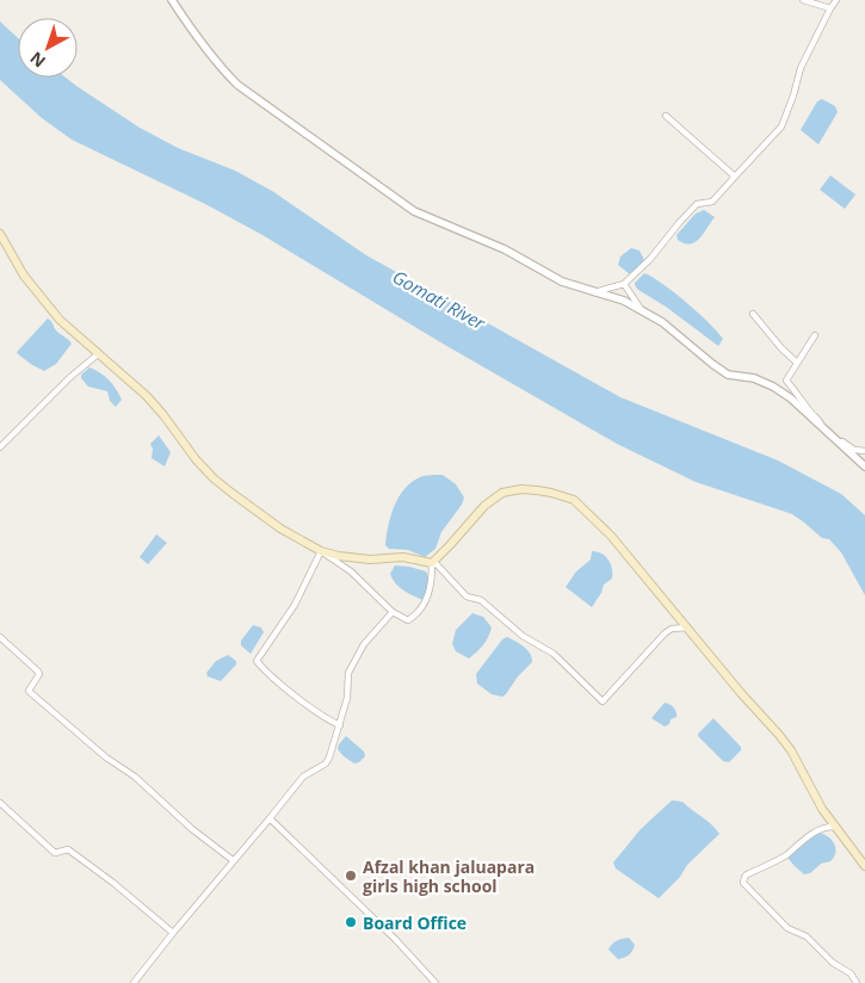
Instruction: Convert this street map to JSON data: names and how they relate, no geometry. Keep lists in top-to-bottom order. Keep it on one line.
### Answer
{"water":["Gomati River"],"places":["Afzal khan jaluapara girls high school","Board Office"],"north":"bottom left"}
